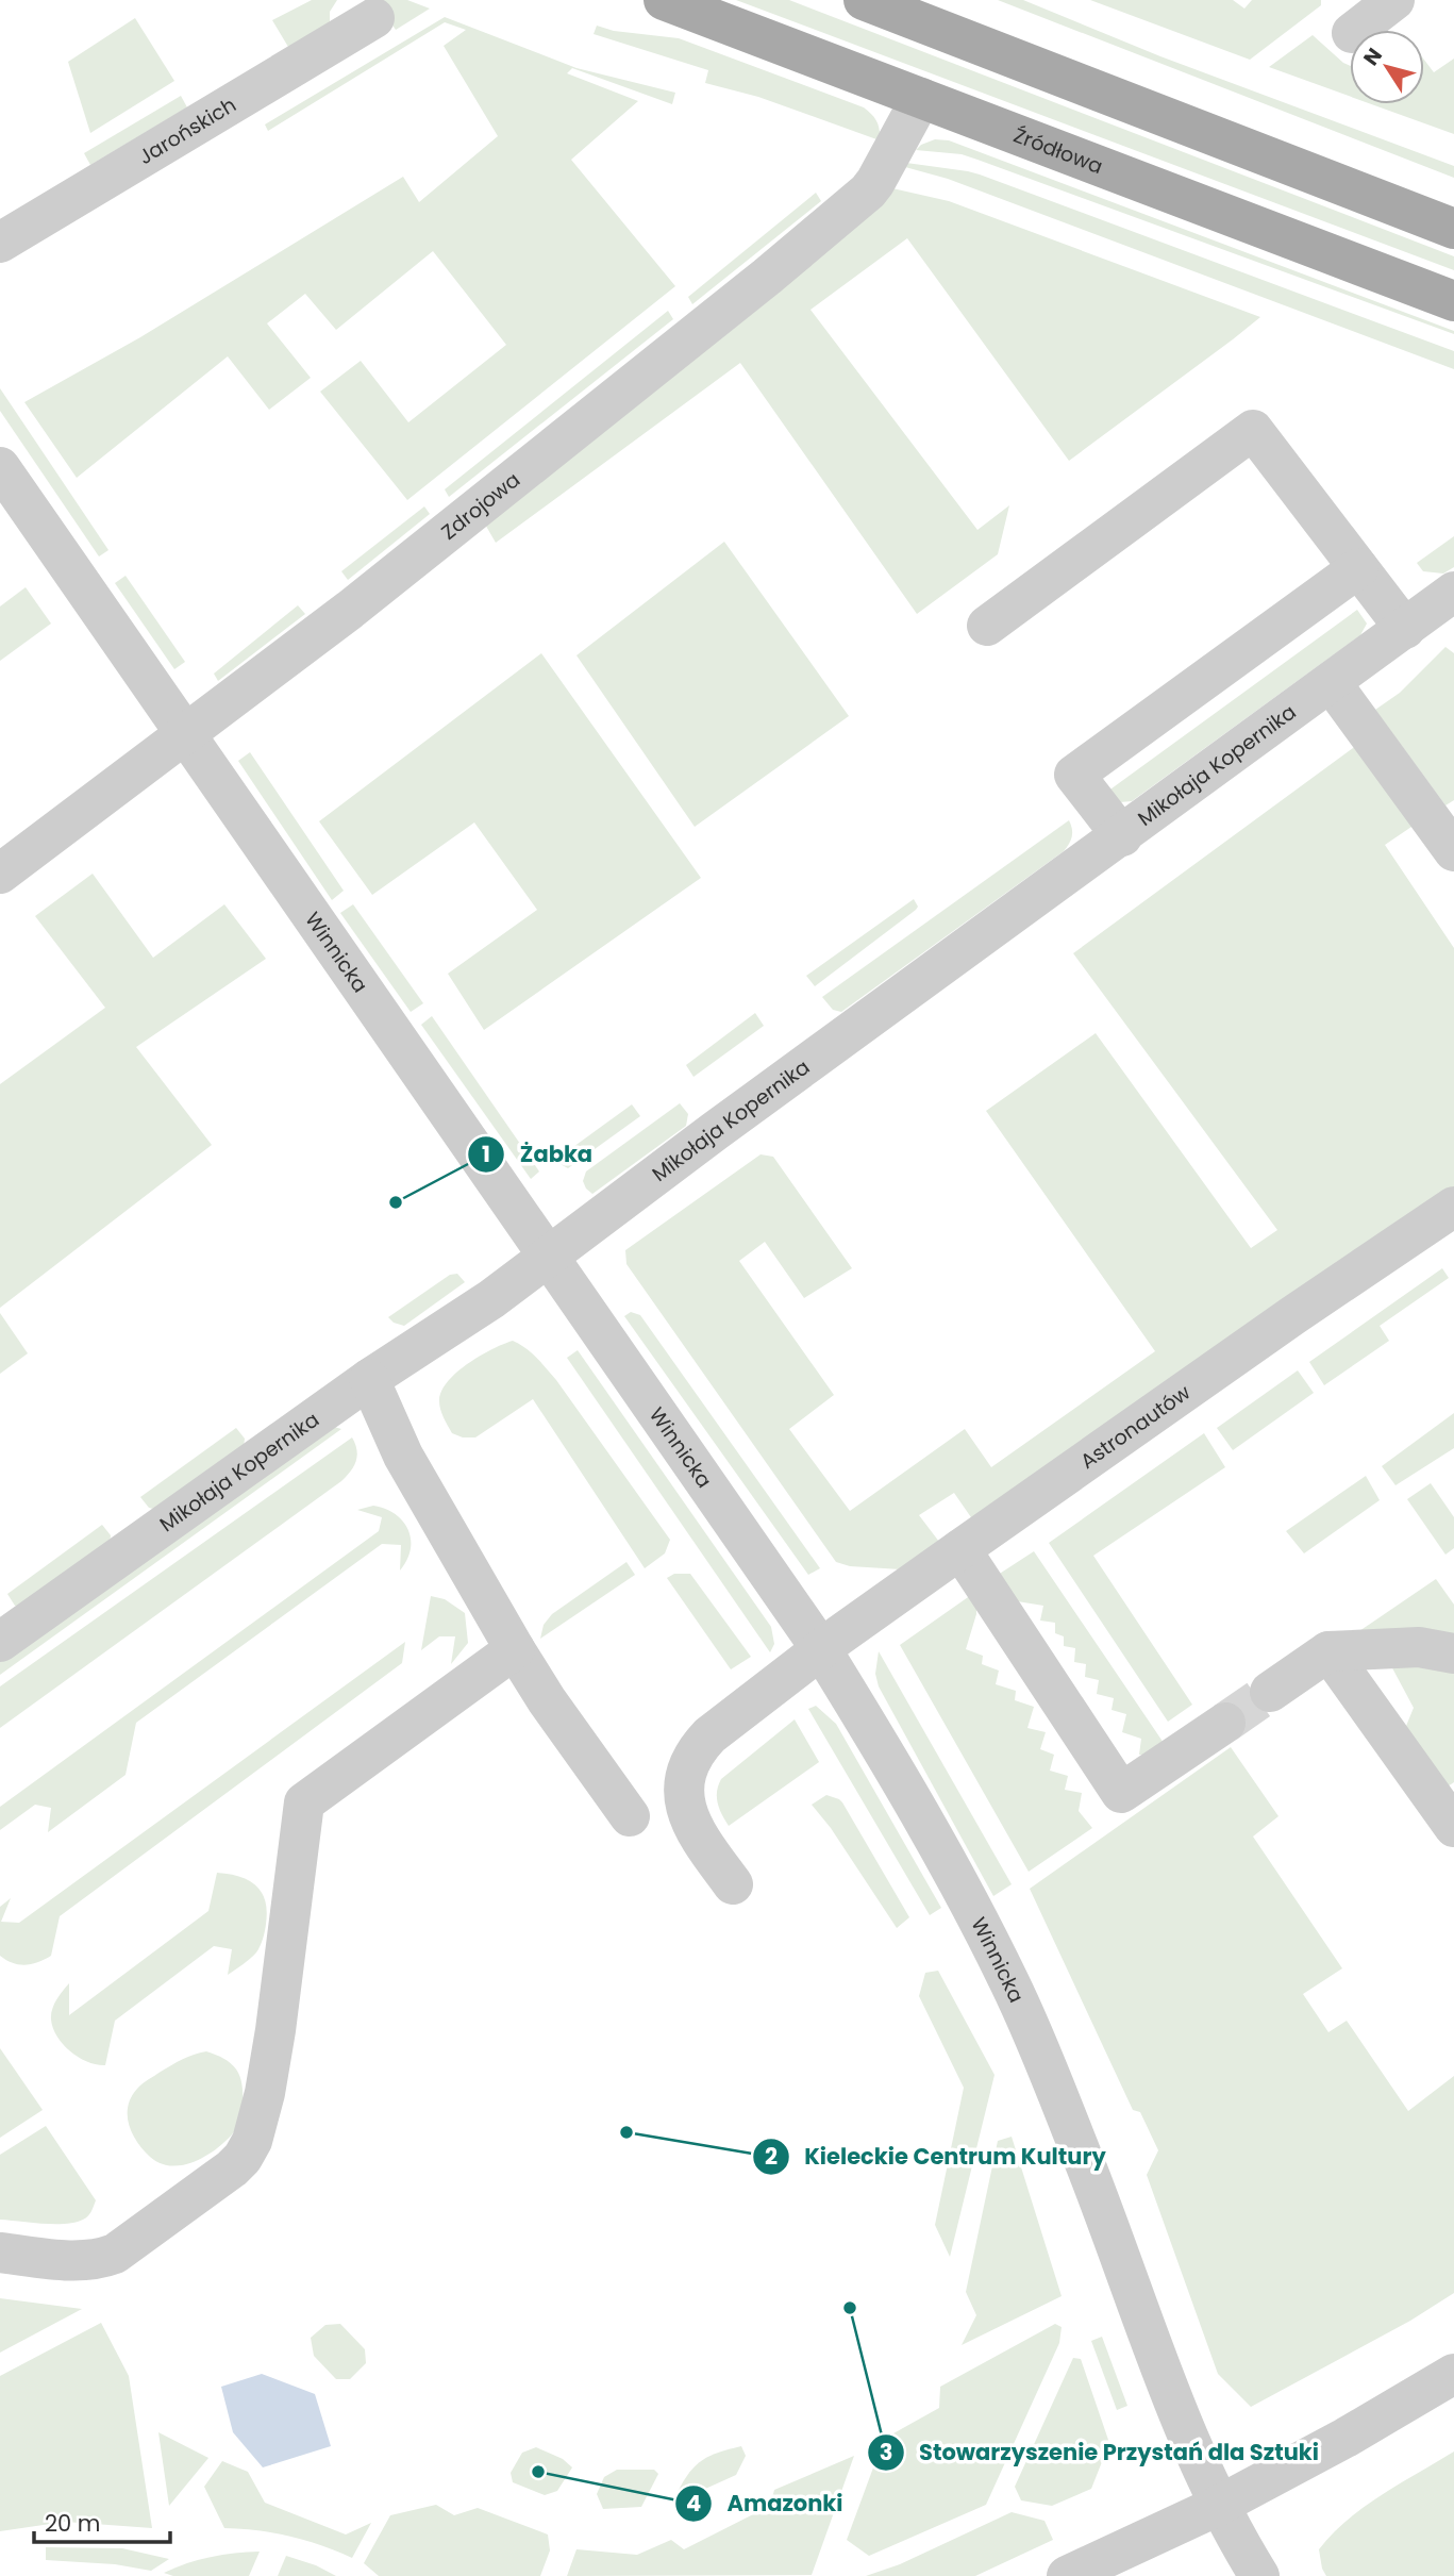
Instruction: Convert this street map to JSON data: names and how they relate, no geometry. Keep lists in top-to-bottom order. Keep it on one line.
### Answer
{"streets":{"main road":["Źródłowa"],"street":["Jarońskich","Zdrojowa","Mikołaja Kopernika","Winnicka","Astronautów"]},"crossings":[["Źródłowa","Zdrojowa"],["Zdrojowa","Winnicka"],["Mikołaja Kopernika","Winnicka"],["Winnicka","Astronautów"]],"places":["Żabka","Kieleckie Centrum Kultury","Stowarzyszenie Przystań dla Sztuki","Amazonki"],"scale_bar":"20 m","north":"top left"}
